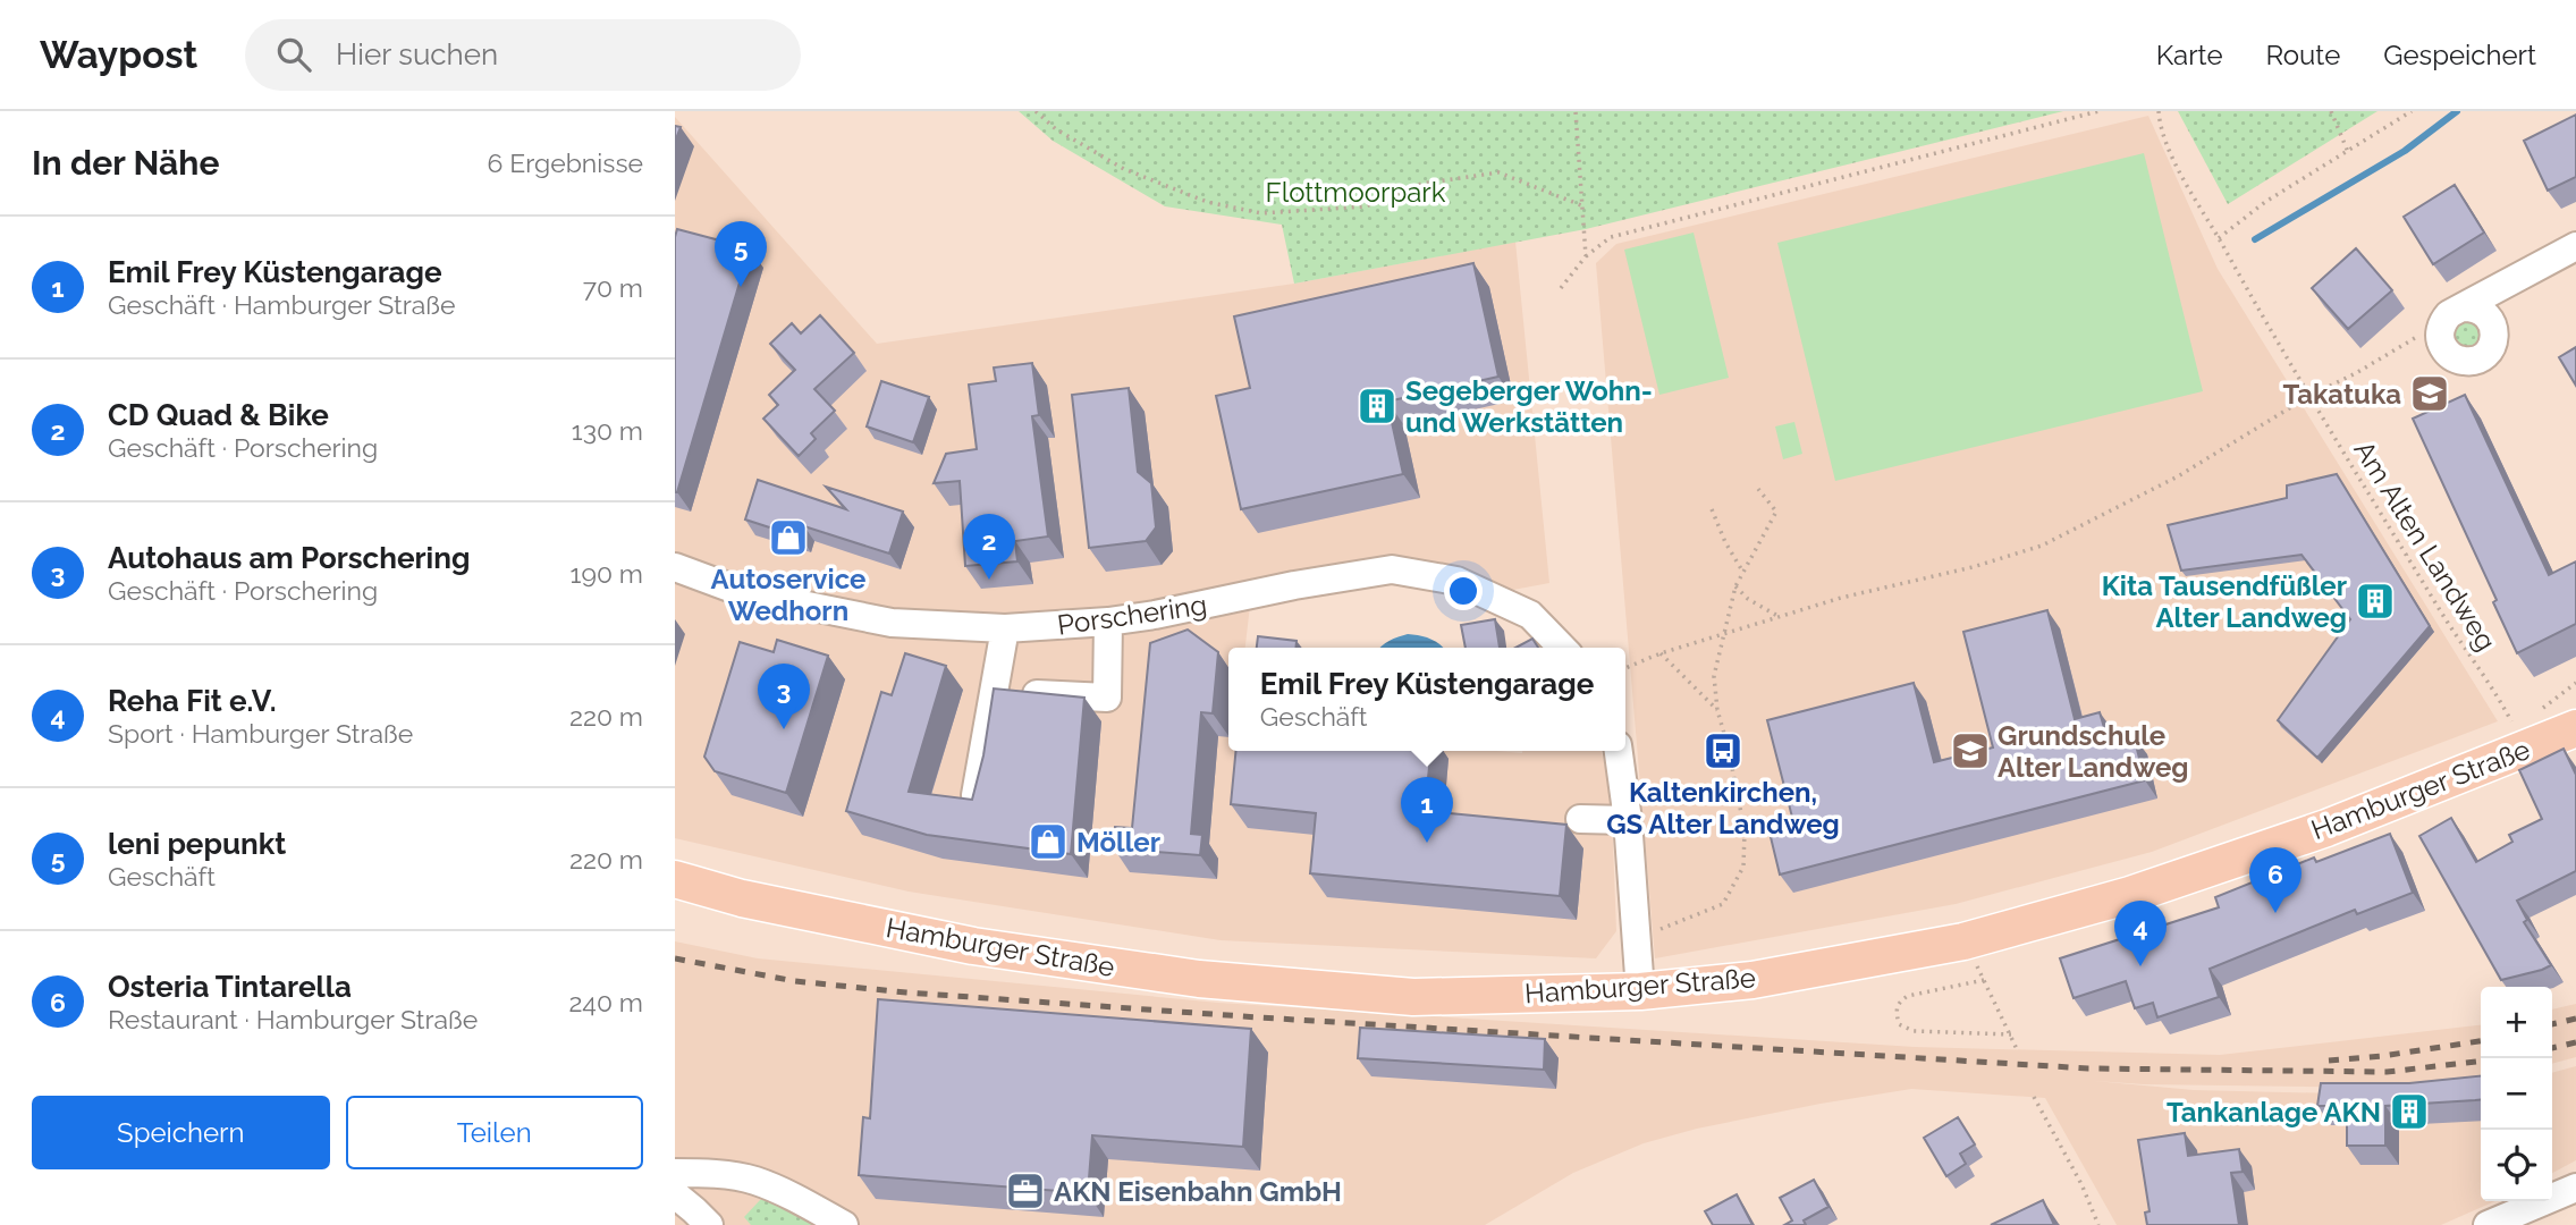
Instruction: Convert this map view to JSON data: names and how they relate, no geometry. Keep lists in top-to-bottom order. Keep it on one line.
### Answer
{"streets":{"main road":["Hamburger Straße"],"street":["Porschering"],"path":["Am Alten Landweg"]},"crossings":[["Am Alten Landweg","Hamburger Straße"]],"parks":["Flottmoorpark"],"places":{"school or university":["Takatuka","Grundschule Alter Landweg"],"building":["Segeberger Wohn- und Werkstätten","Kita Tausendfüßler Alter Landweg","Tankanlage AKN"],"shop":["Autoservice Wedhorn","Möller"],"bus stop":["Kaltenkirchen, GS Alter Landweg"],"office":["AKN Eisenbahn GmbH"]},"page":{"header":"Waypost","search":"Hier suchen","nav":["Karte","Route","Gespeichert"],"heading":["In der Nähe","6 Ergebnisse"],"list":[{"mark":"1","name":"Emil Frey Küstengarage","note":"Geschäft · Hamburger Straße","value":"70 m"},{"mark":"2","name":"CD Quad & Bike","note":"Geschäft · Porschering","value":"130 m"},{"mark":"3","name":"Autohaus am Porschering","note":"Geschäft · Porschering","value":"190 m"},{"mark":"4","name":"Reha Fit e.V.","note":"Sport · Hamburger Straße","value":"220 m"},{"mark":"5","name":"leni pepunkt","note":"Geschäft","value":"220 m"},{"mark":"6","name":"Osteria Tintarella","note":"Restaurant · Hamburger Straße","value":"240 m"}],"pins":["5","2","3","1","6","4"],"popup":["Emil Frey Küstengarage","Geschäft"],"map_buttons":["+","−"],"buttons":["Speichern","Teilen"]}}
